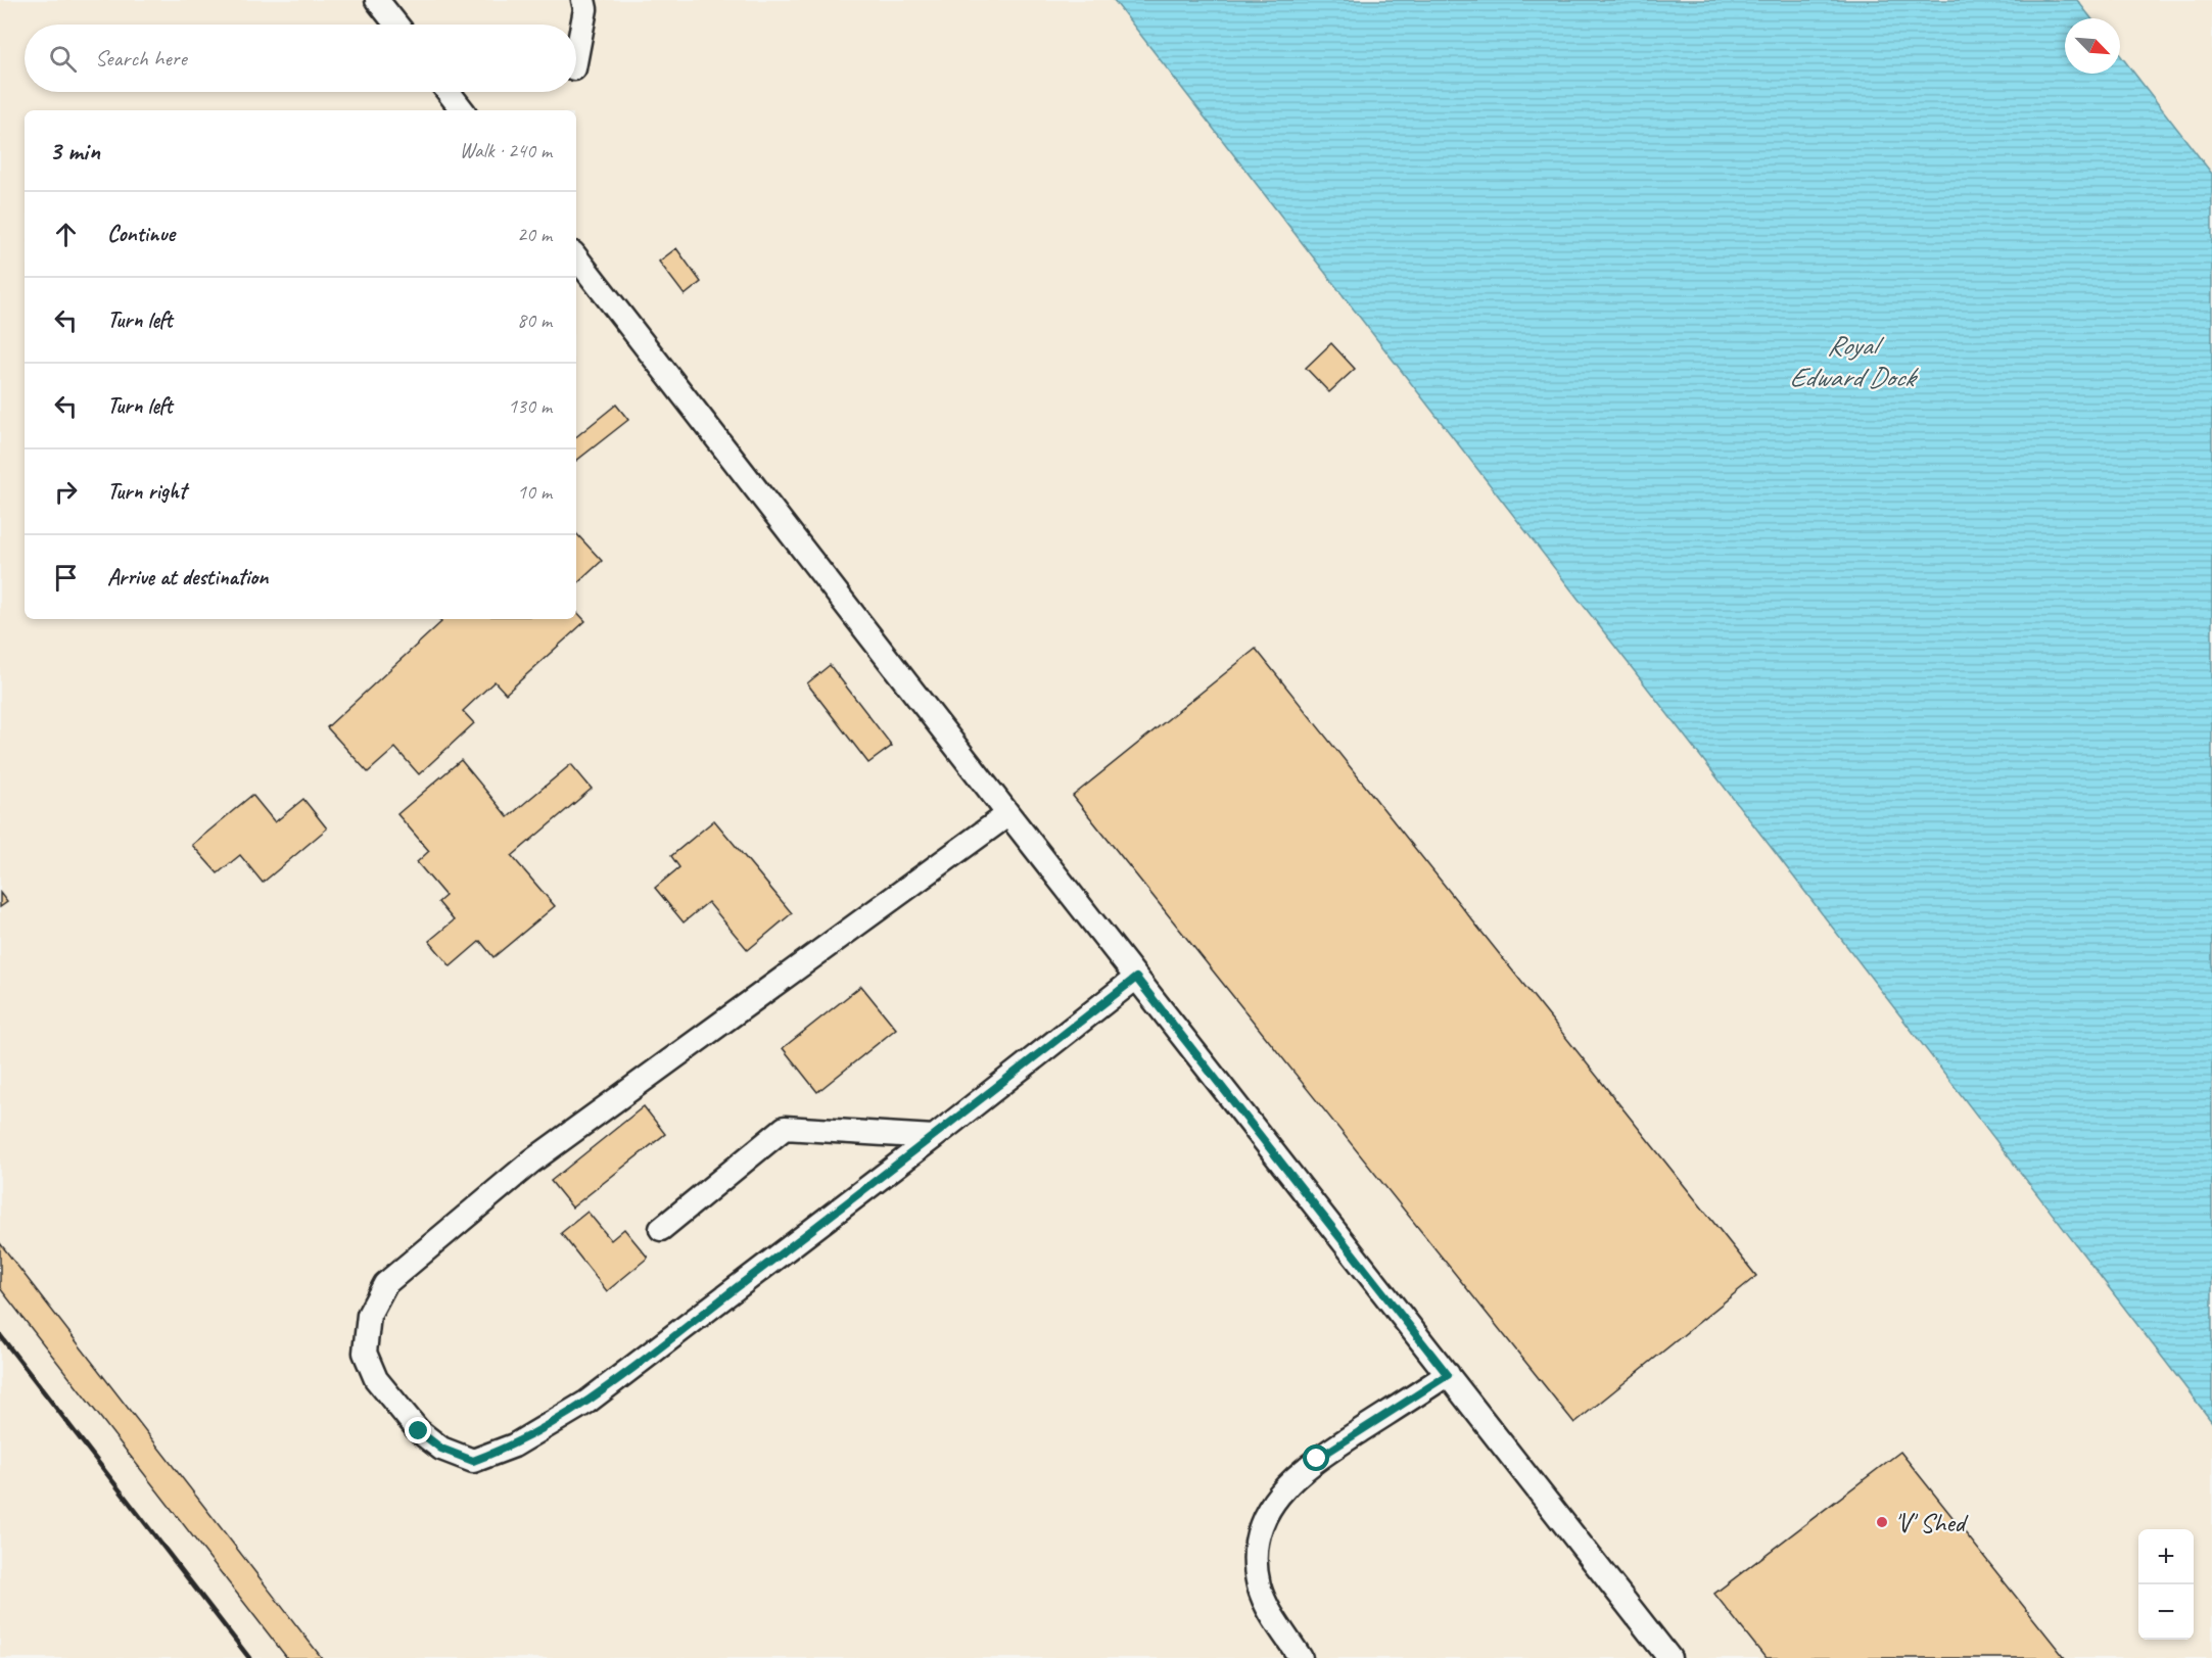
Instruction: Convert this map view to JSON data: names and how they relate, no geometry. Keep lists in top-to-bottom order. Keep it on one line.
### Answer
{"water":["Royal Edward Dock"],"places":["'V' Shed"],"north":"bottom right","page":{"search":"Search here","heading":["3 min","Walk · 240 m"],"list":[["Continue","20 m"],["Turn left","80 m"],["Turn left","130 m"],["Turn right","10 m"],"Arrive at destination"],"map_buttons":["+","−"]}}
